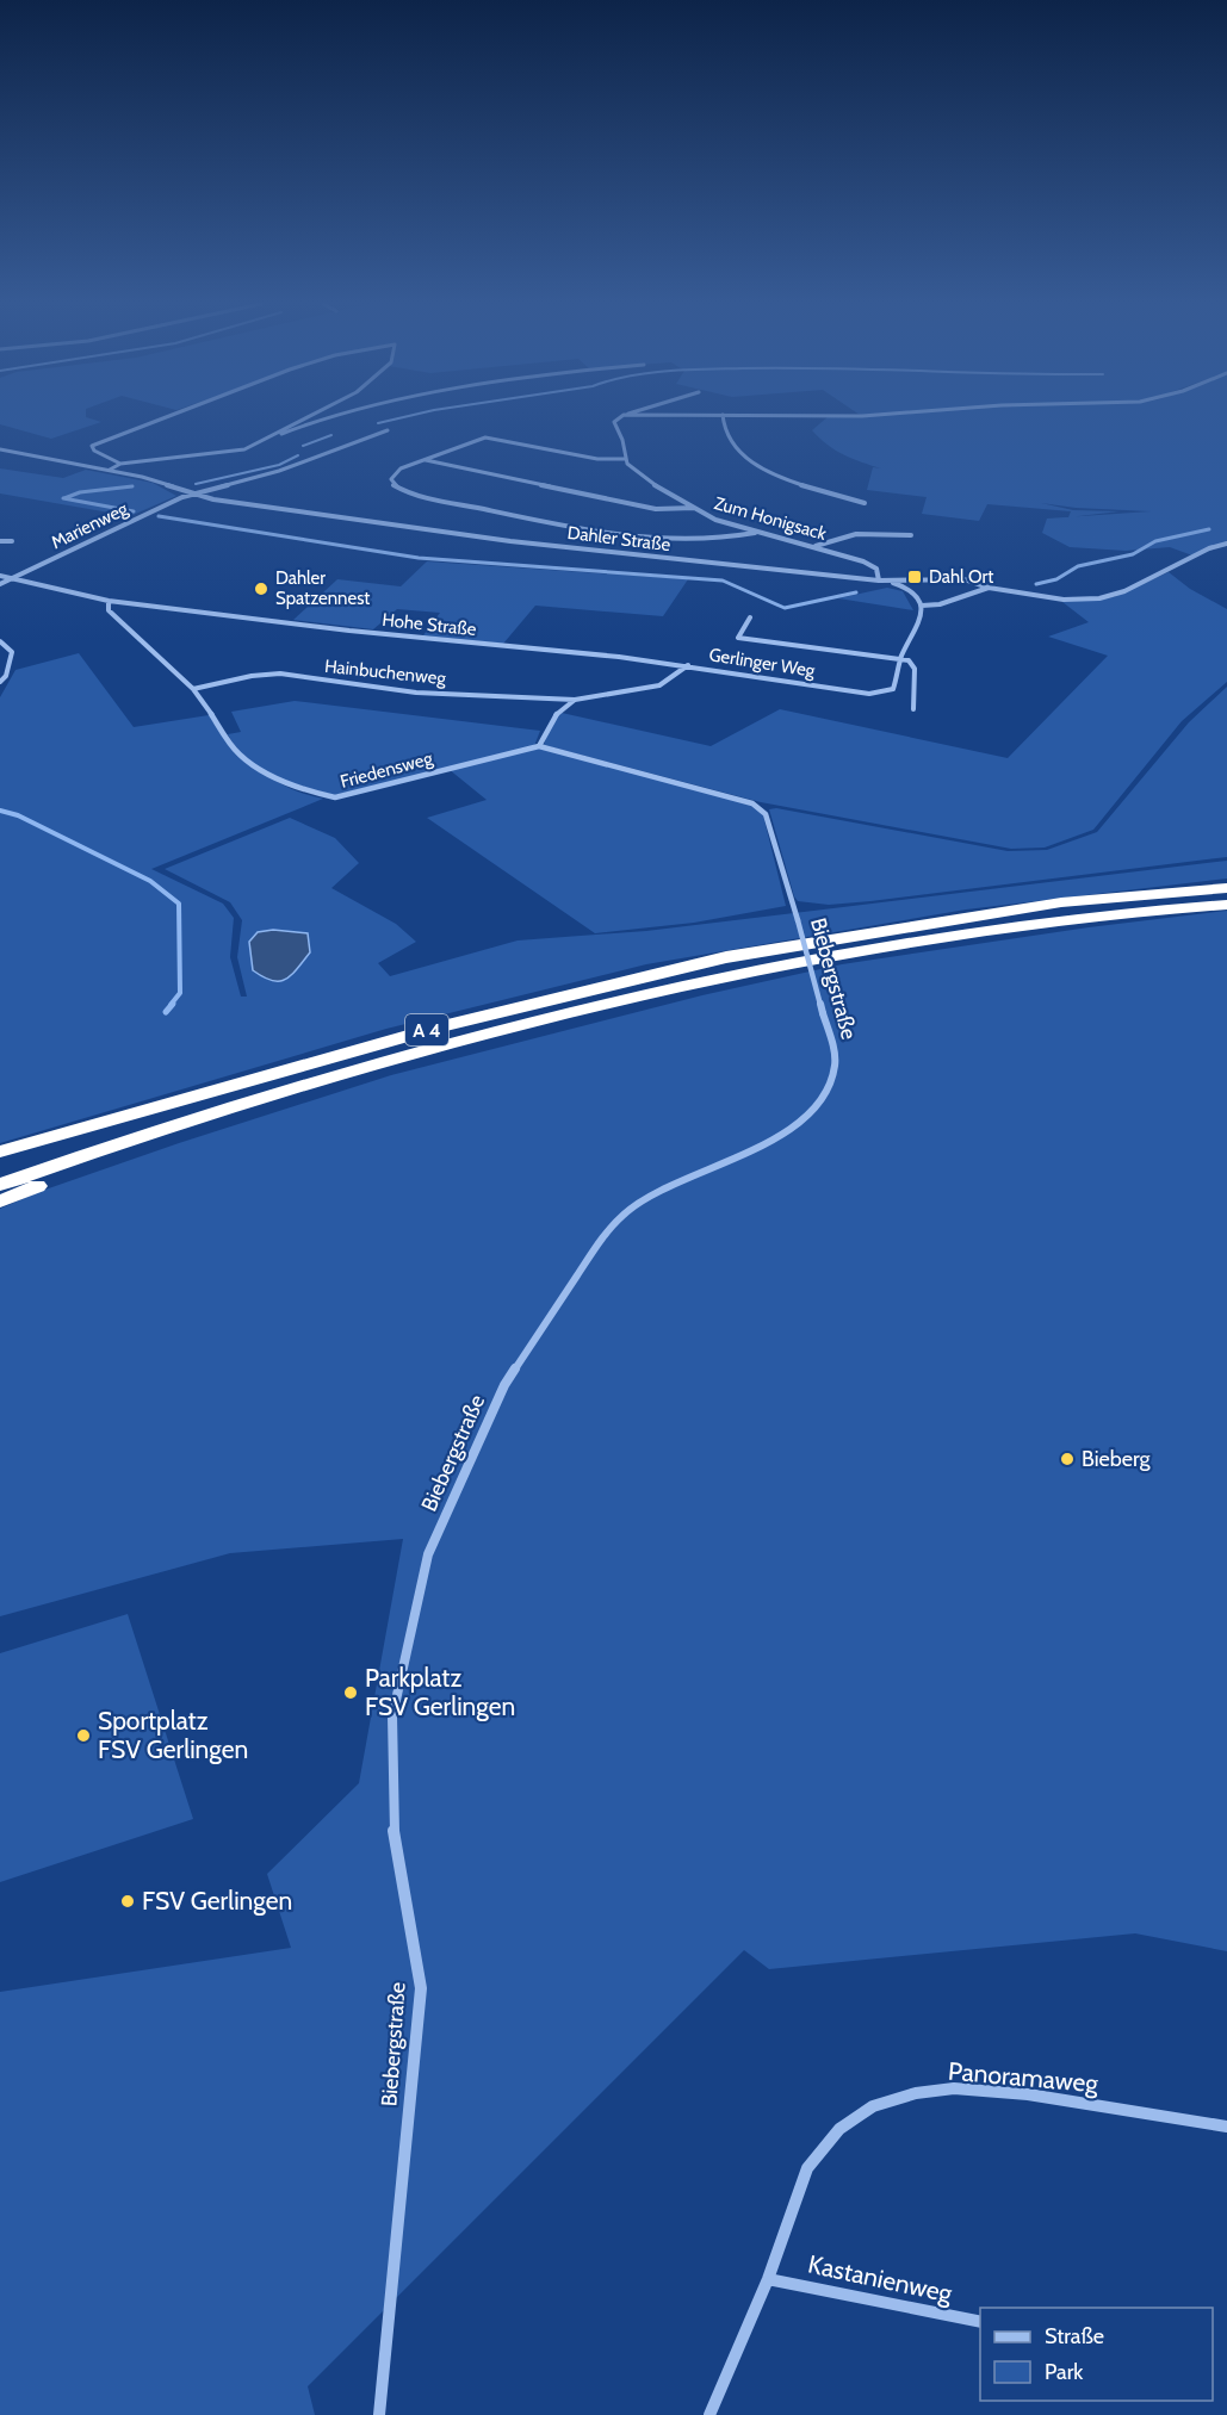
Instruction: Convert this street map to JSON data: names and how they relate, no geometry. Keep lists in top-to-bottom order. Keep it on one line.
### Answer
{"streets":{"highway":["A 4"],"street":["Zum Honigsack","Marienweg","Dahler Straße","Hohe Straße","Gerlinger Weg","Hainbuchenweg","Friedensweg","Biebergstraße","Panoramaweg","Kastanienweg"]},"crossings":[["Zum Honigsack","Dahler Straße"],["Marienweg","Dahler Straße"],["Marienweg","Hohe Straße"],["Hohe Straße","Gerlinger Weg"],["Hohe Straße","Friedensweg"],["Gerlinger Weg","Hainbuchenweg"],["Hainbuchenweg","Friedensweg"],["Friedensweg","Biebergstraße"],["Panoramaweg","Kastanienweg"]],"places":{"transit":["Dahl Ort"],"other":["Dahler Spatzennest","Bieberg","Parkplatz FSV Gerlingen","Sportplatz FSV Gerlingen","FSV Gerlingen"]},"legend":["Straße","Park"]}
